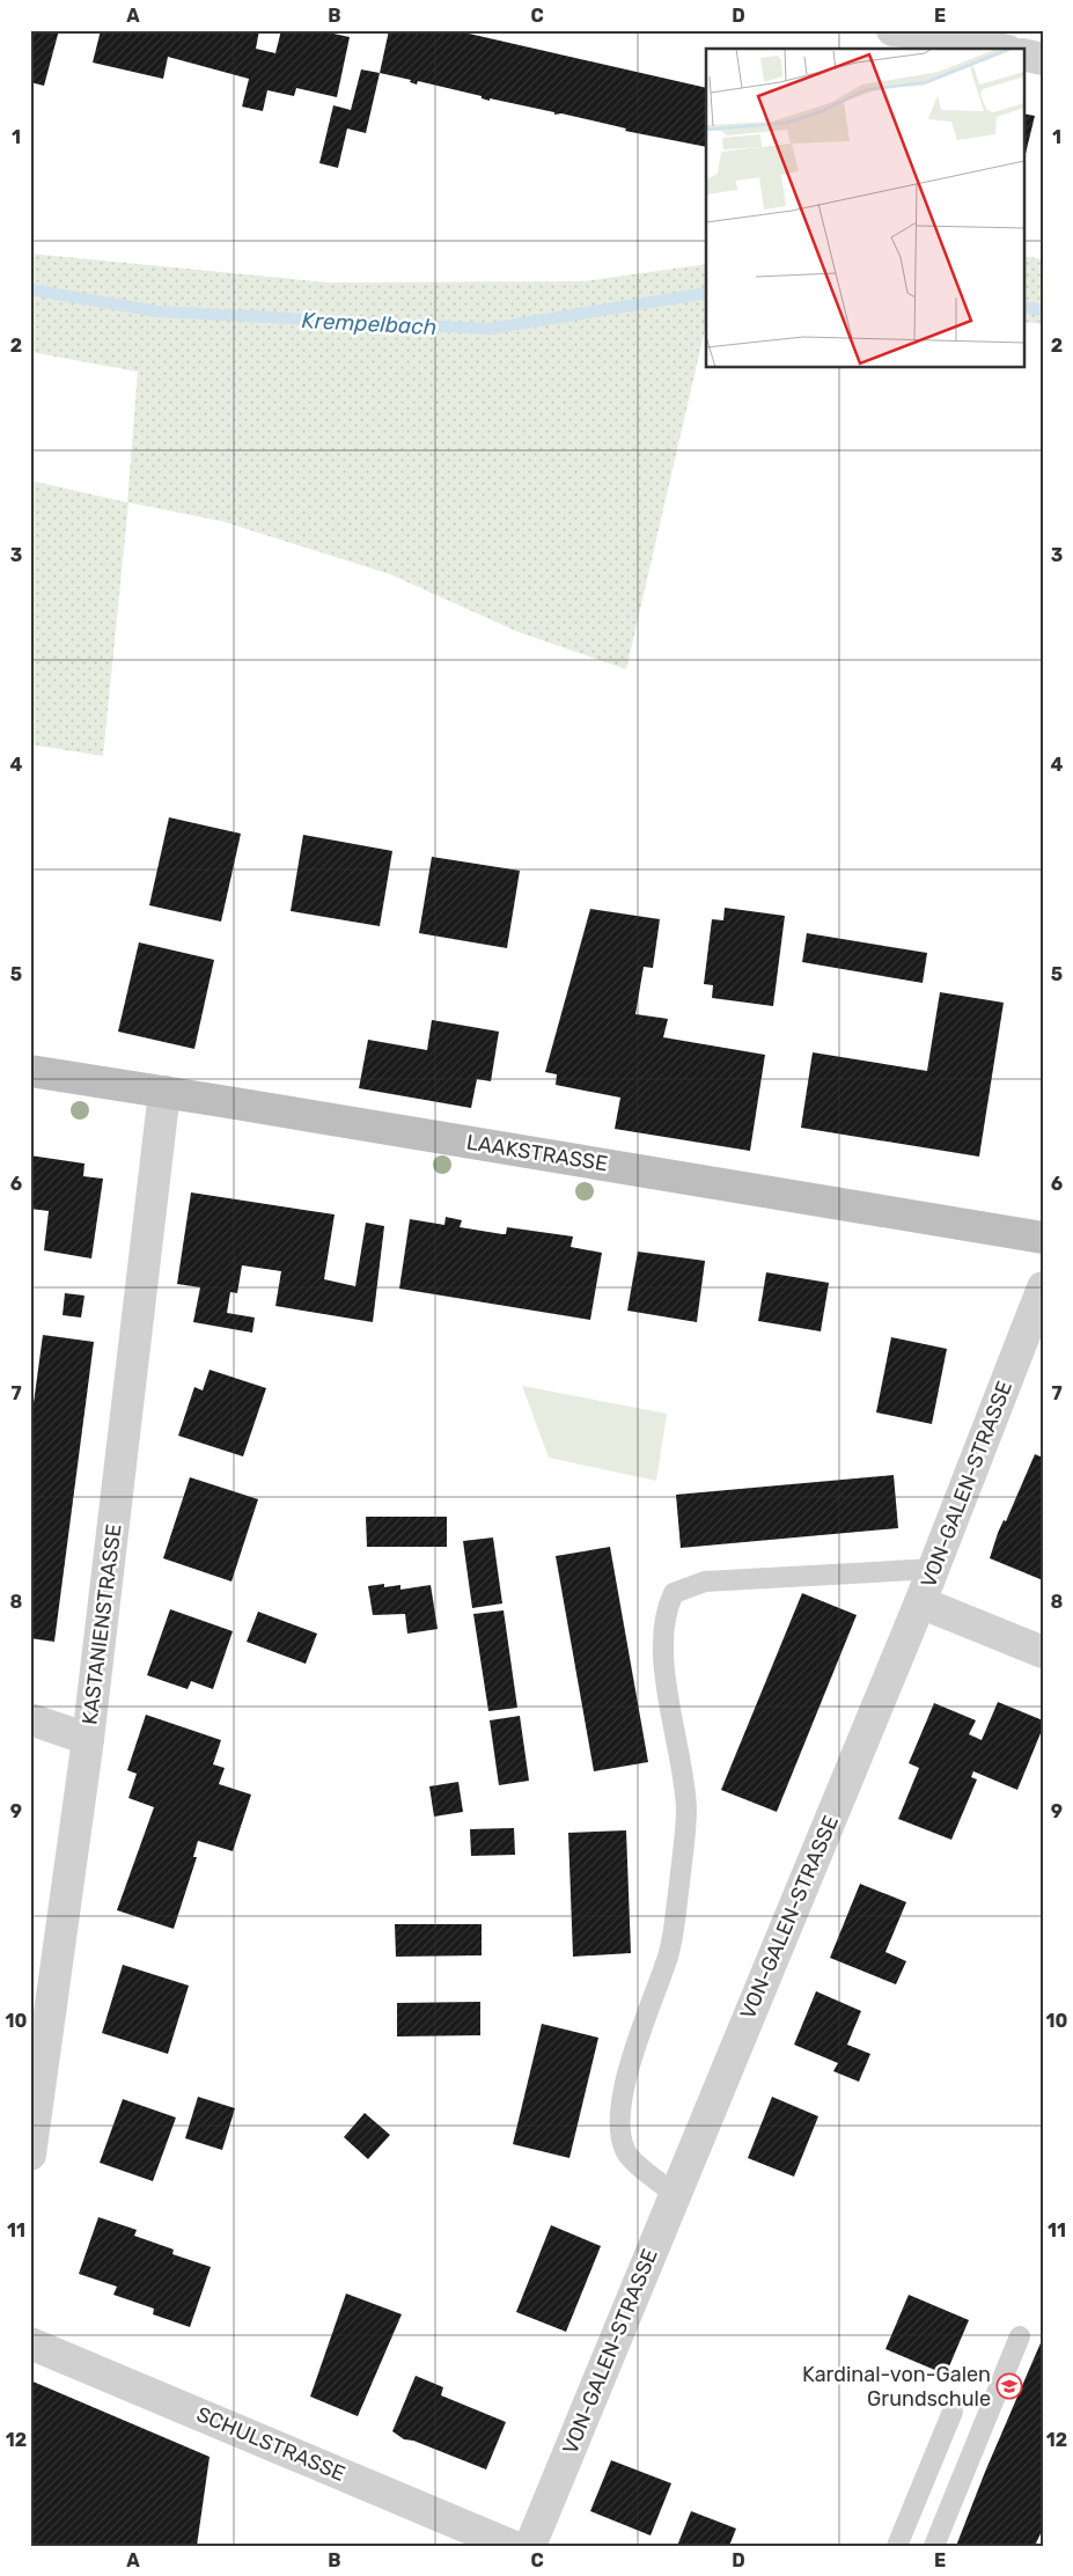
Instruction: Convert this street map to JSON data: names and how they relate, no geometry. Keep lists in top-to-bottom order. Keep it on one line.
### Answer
{"streets":{"street":["LAAKSTRASSE","VON-GALEN-STRASSE","KASTANIENSTRASSE","SCHULSTRASSE"]},"crossings":[["LAAKSTRASSE","KASTANIENSTRASSE"]],"water":["Krempelbach"],"places":{"school or university":["Kardinal-von-Galen Grundschule"]},"grid":{"columns":["A","B","C","D","E"],"rows":["1","2","3","4","5","6","7","8","9","10","11","12"]}}
